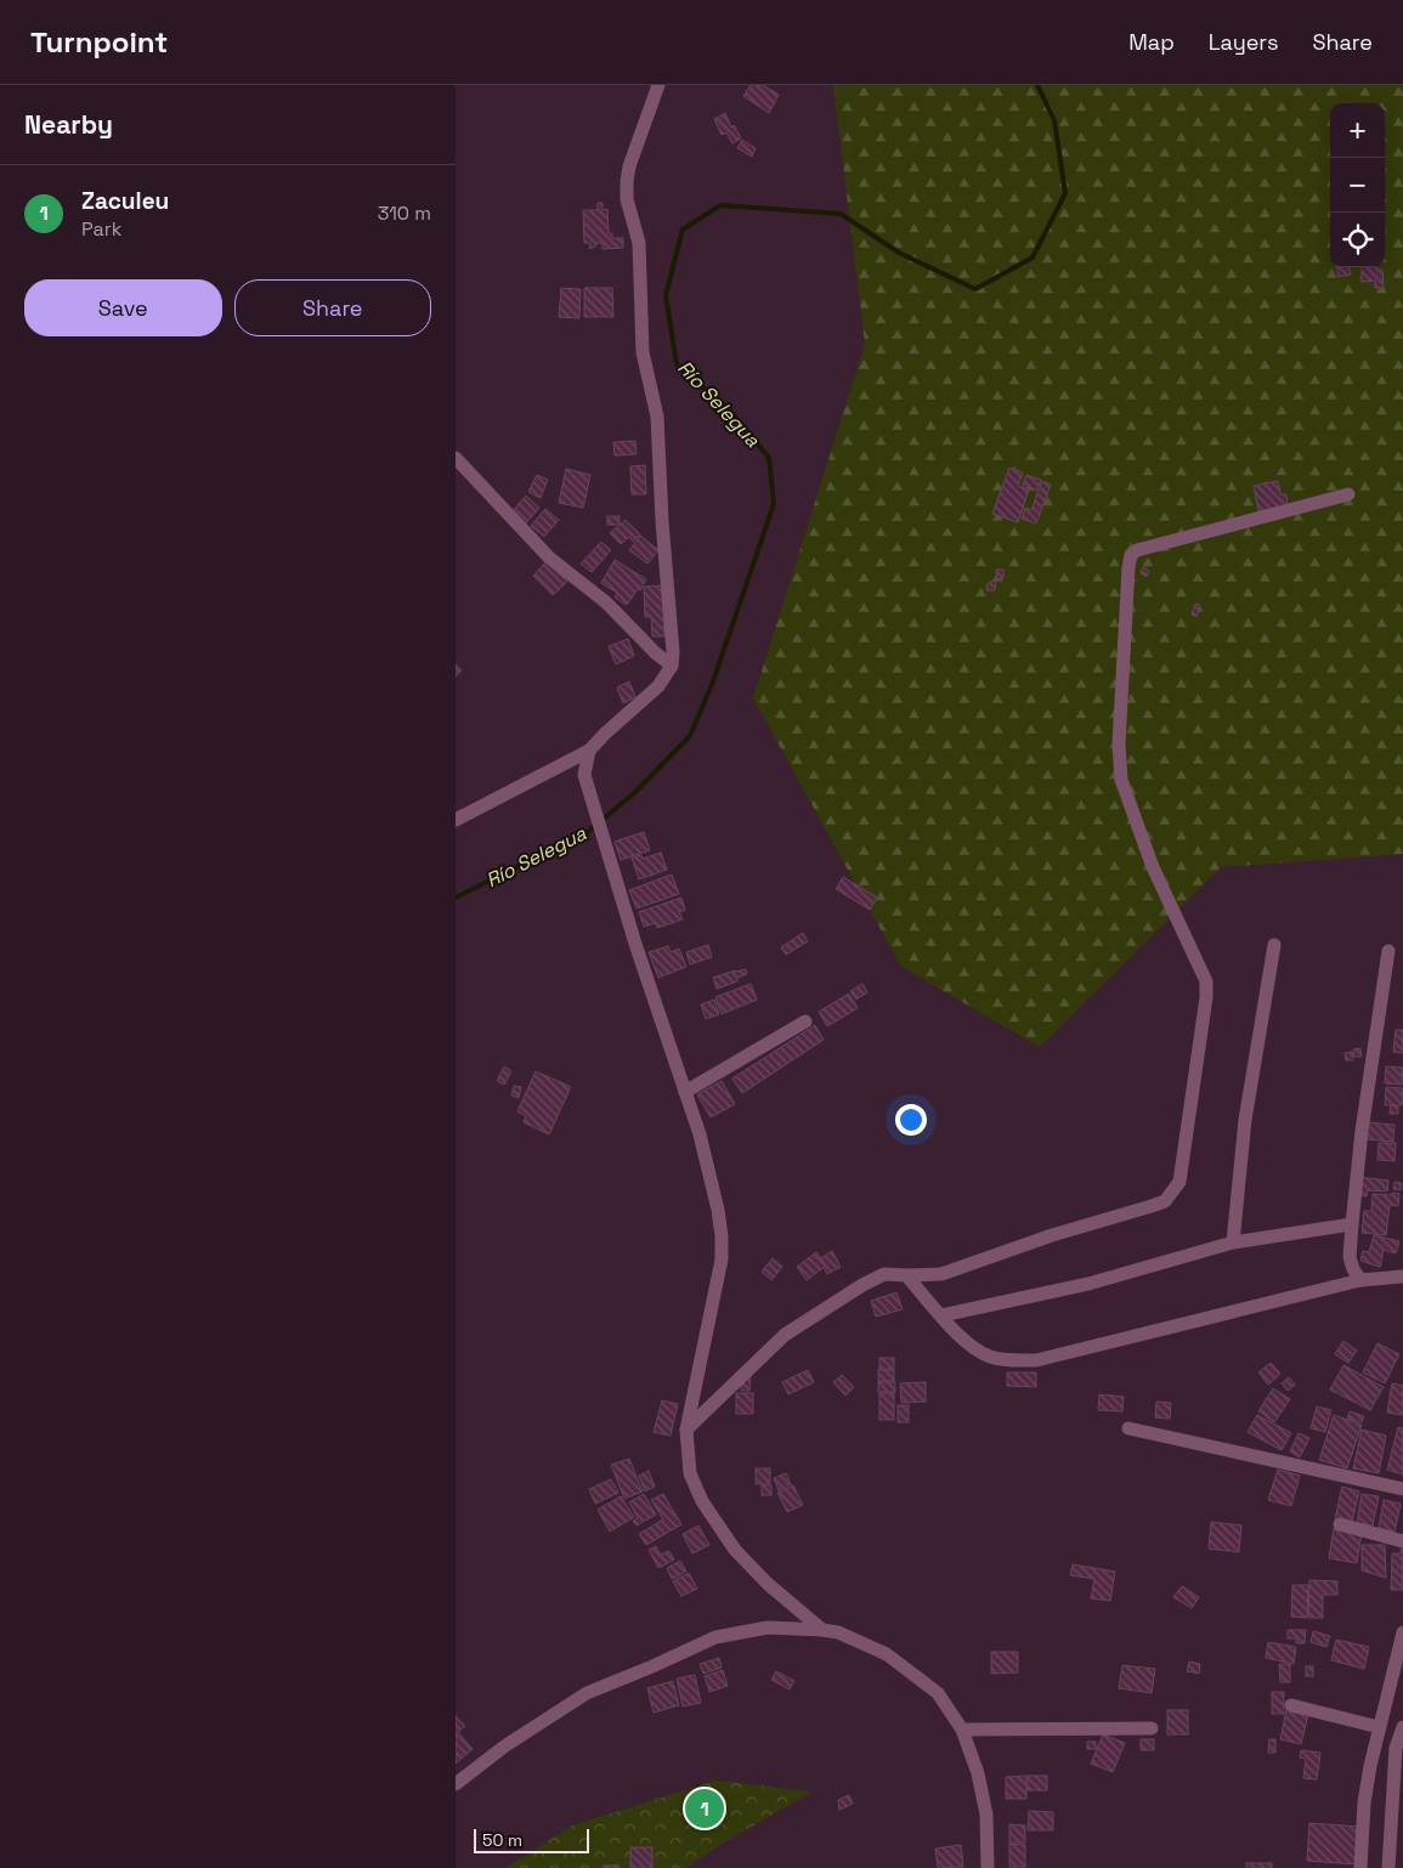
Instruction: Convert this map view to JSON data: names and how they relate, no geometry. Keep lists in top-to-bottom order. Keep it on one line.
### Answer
{"water":["Río Selegua"],"scale_bar":"50 m","page":{"header":"Turnpoint","nav":["Map","Layers","Share"],"heading":"Nearby","map_buttons":["+","−"],"list":[{"mark":"1","name":"Zaculeu","note":"Park","value":"310 m"}],"buttons":["Save","Share"],"pins":"1","scale":"50 m"}}
